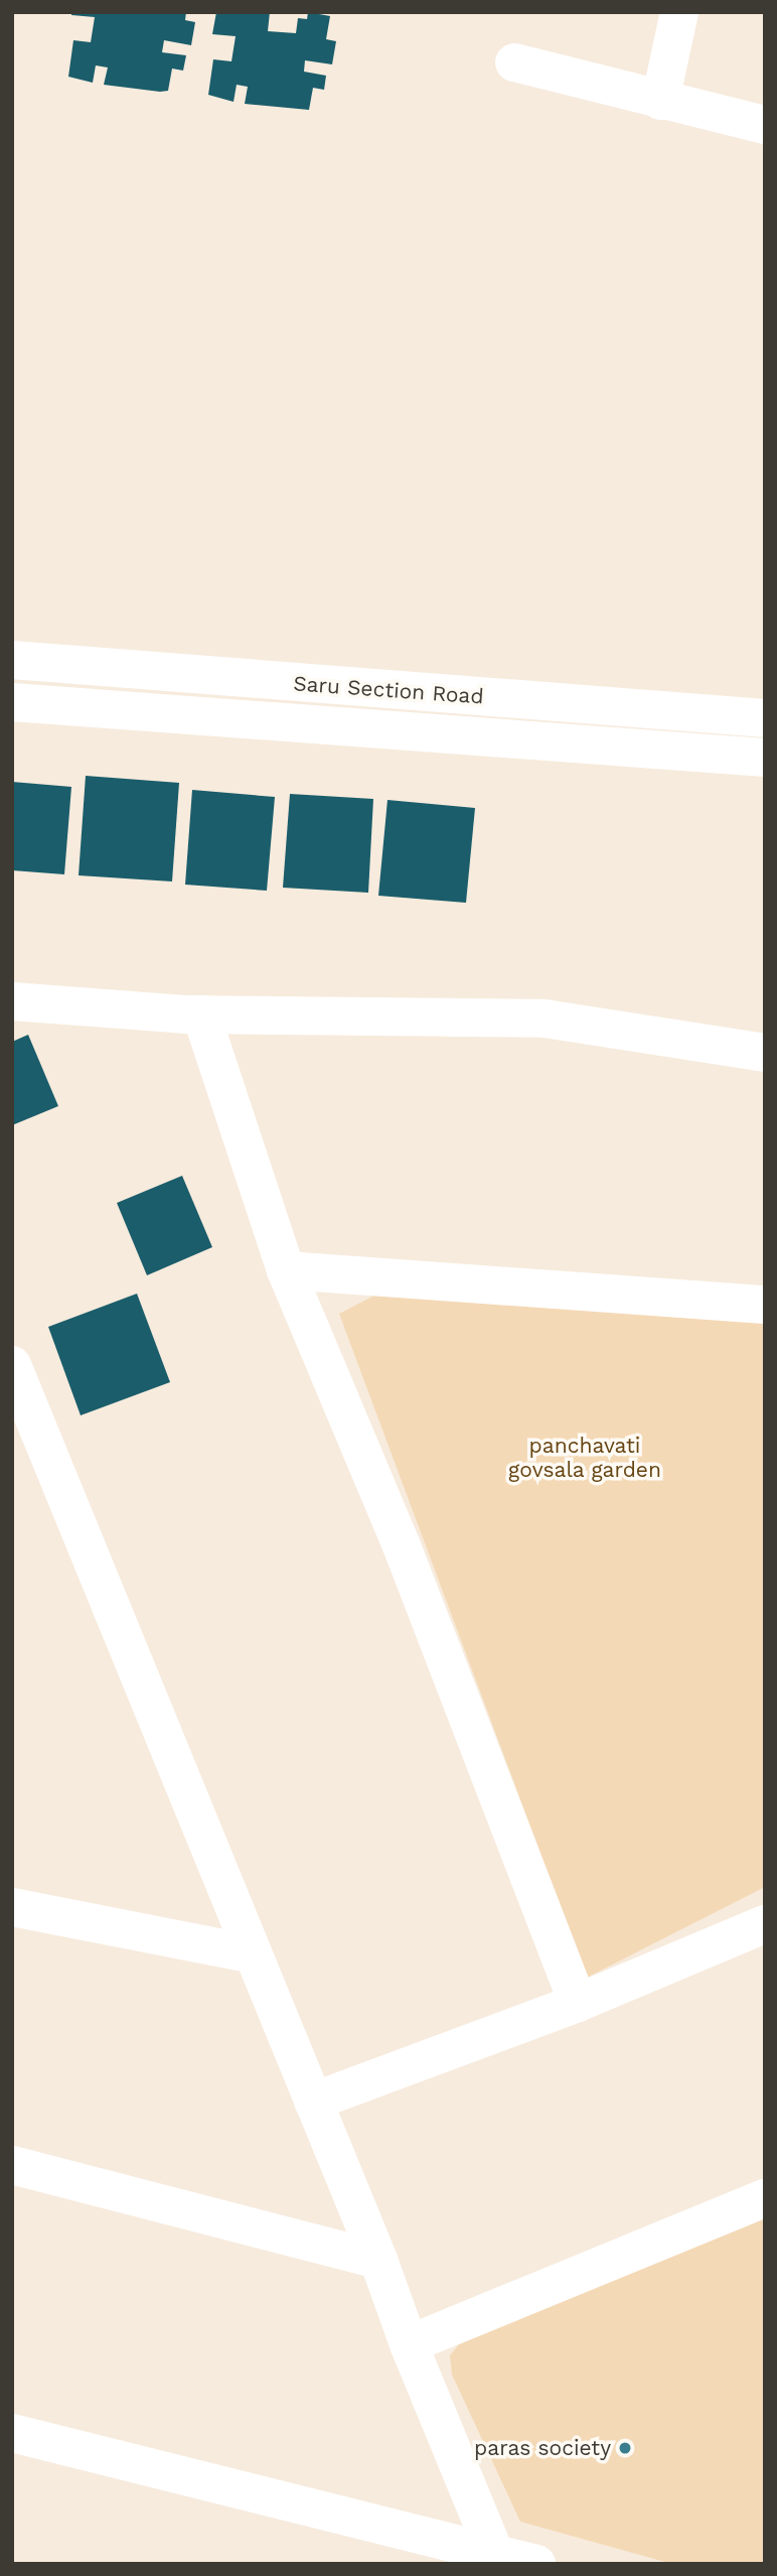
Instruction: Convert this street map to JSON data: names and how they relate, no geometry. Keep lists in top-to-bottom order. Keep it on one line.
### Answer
{"streets":{"street":["Saru Section Road"]},"parks":["panchavati govsala garden"],"places":["paras society"]}
